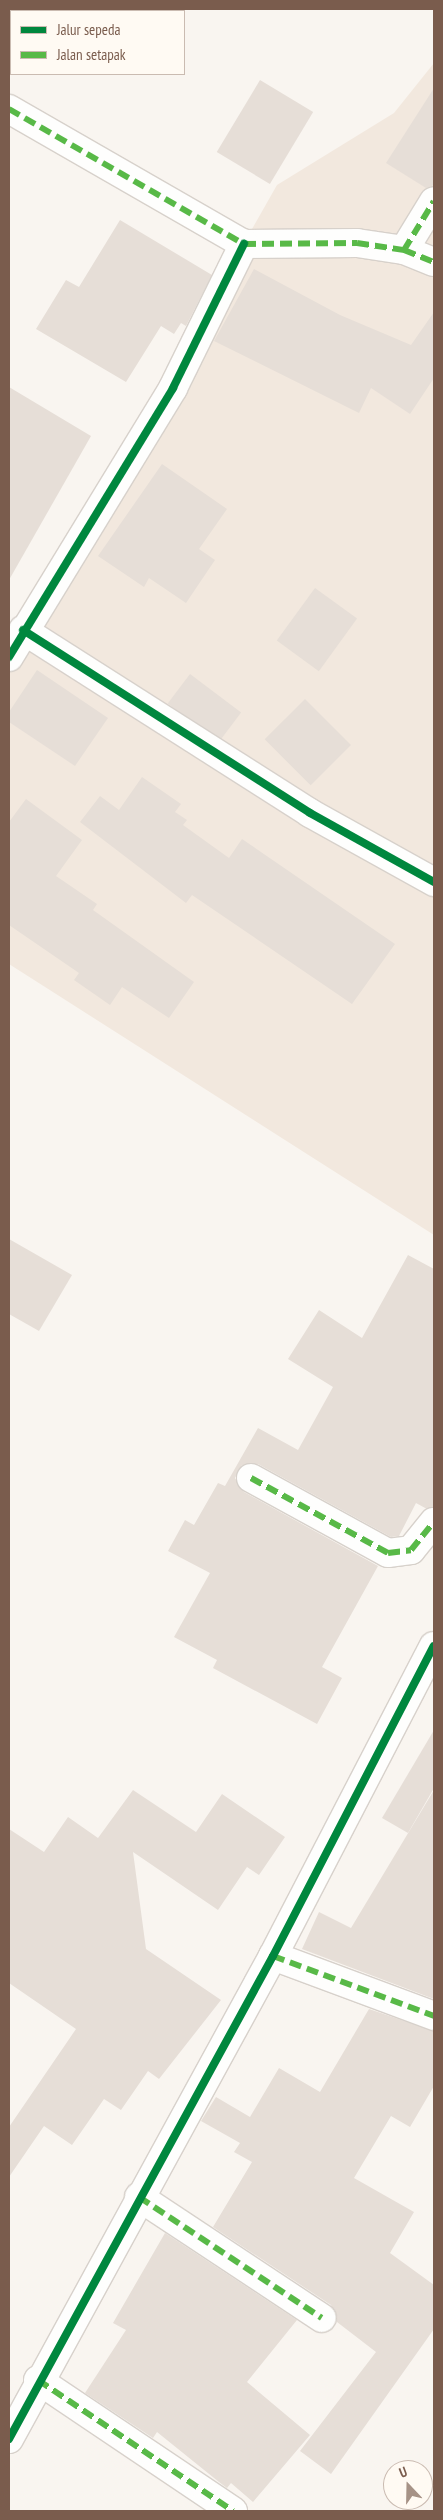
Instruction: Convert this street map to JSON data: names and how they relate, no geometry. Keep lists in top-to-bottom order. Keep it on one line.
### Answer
{"legend":["Jalur sepeda","Jalan setapak"],"north":"top"}
